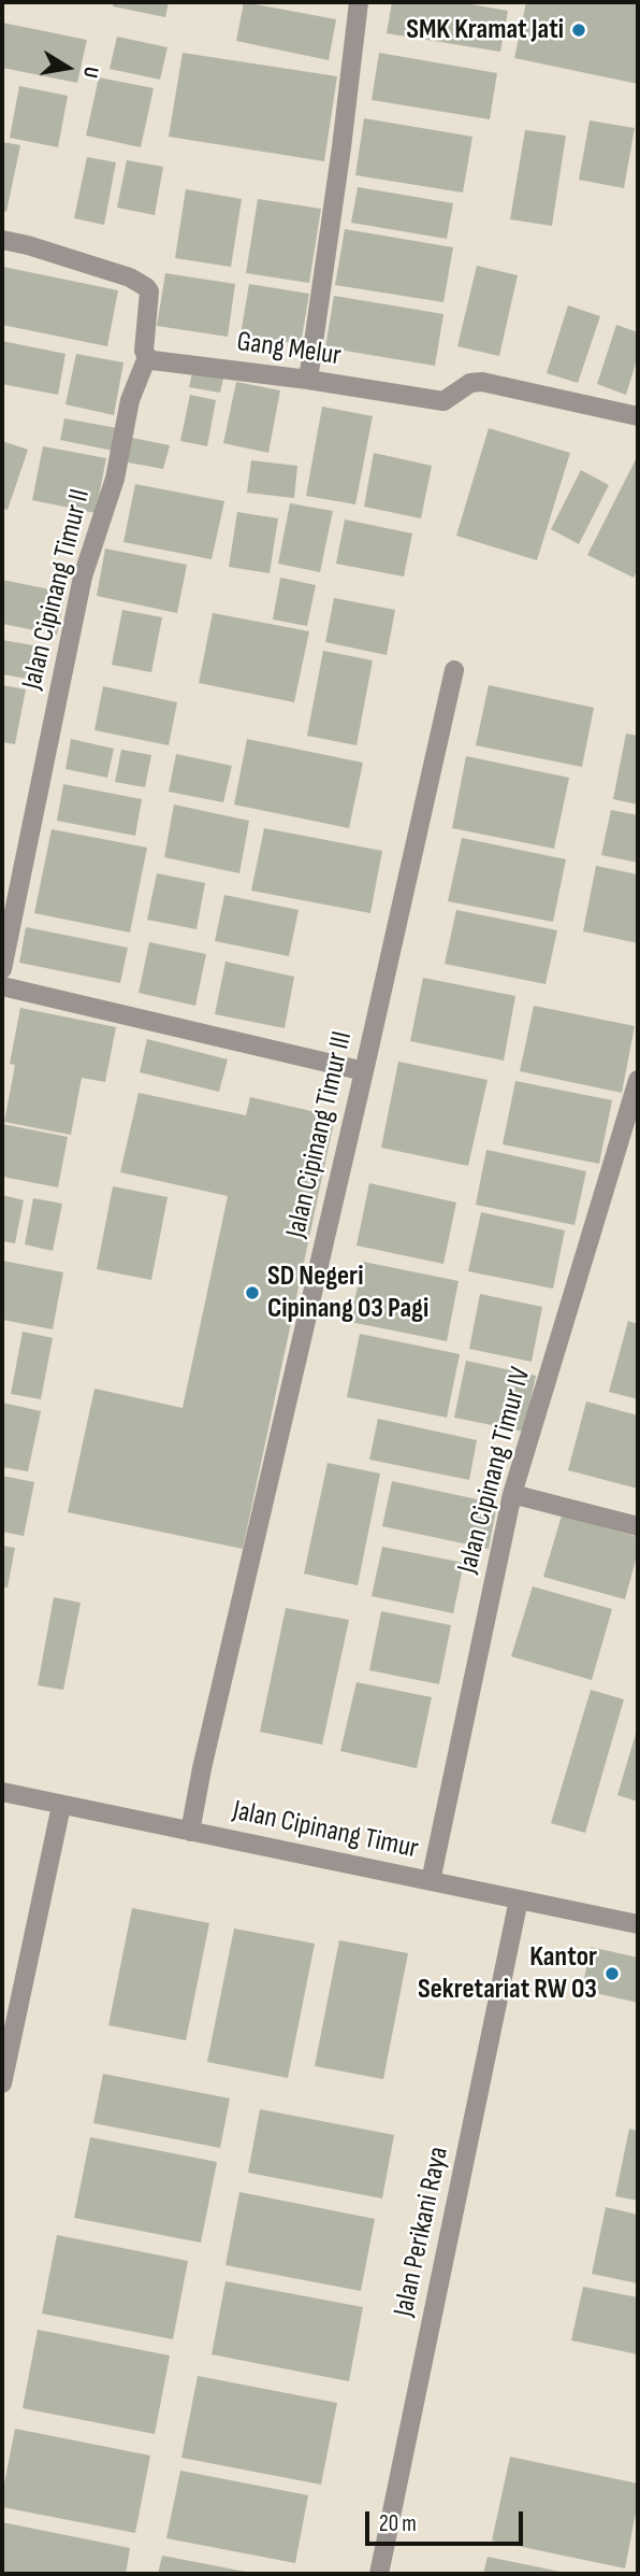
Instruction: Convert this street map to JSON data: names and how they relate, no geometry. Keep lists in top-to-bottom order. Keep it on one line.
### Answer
{"streets":{"street":["Gang Melur","Jalan Cipinang Timur II","Jalan Cipinang Timur III","Jalan Cipinang Timur IV","Jalan Cipinang Timur","Jalan Perikani Raya"]},"crossings":[["Gang Melur","Jalan Cipinang Timur II"],["Jalan Cipinang Timur III","Jalan Cipinang Timur"],["Jalan Cipinang Timur IV","Jalan Cipinang Timur"],["Jalan Cipinang Timur","Jalan Perikani Raya"]],"places":["SMK Kramat Jati","SD Negeri Cipinang 03 Pagi","Kantor Sekretariat RW 03"],"scale_bar":"20 m","north":"right"}
